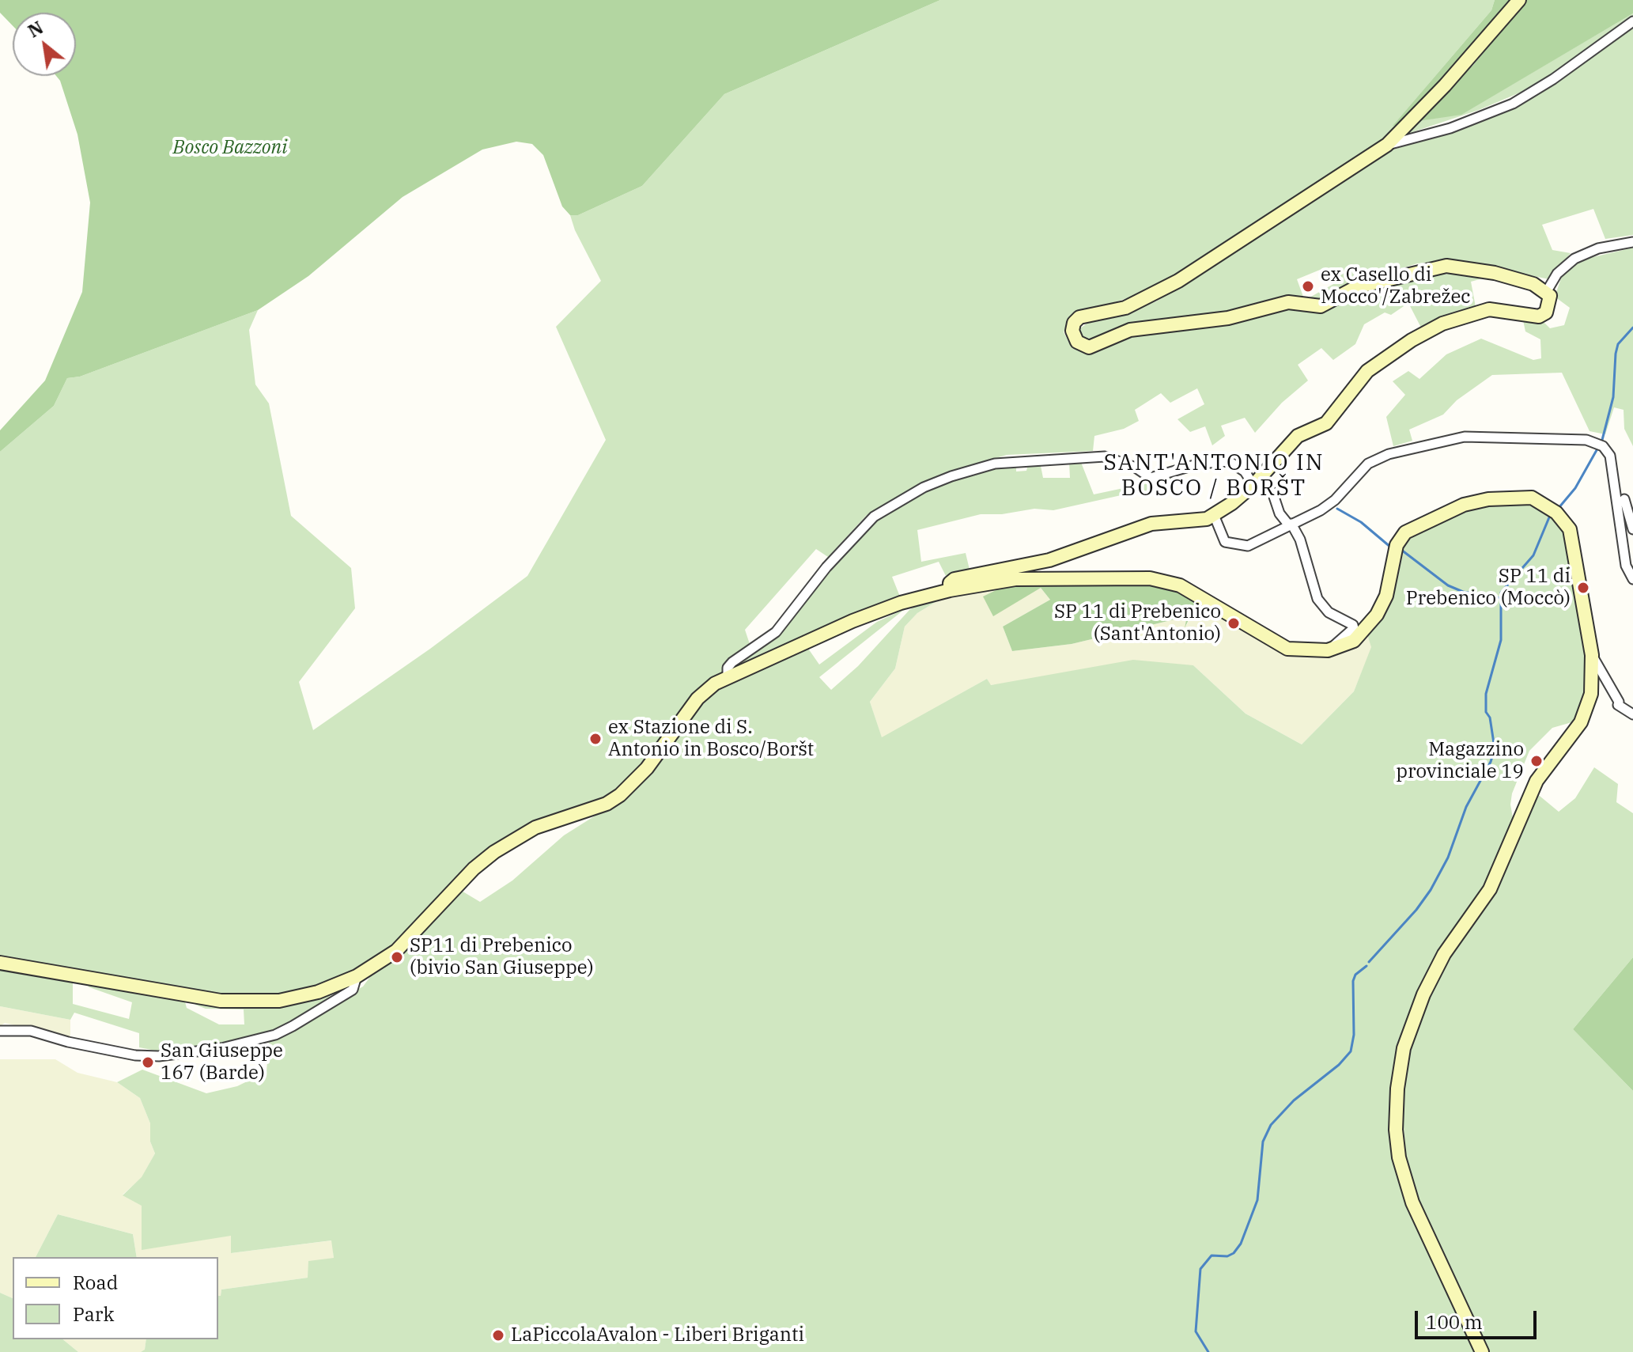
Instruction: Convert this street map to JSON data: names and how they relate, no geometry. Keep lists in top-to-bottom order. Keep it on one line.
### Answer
{"districts":["SANT'ANTONIO IN BOSCO / BORŠT"],"parks":["Bosco Bazzoni"],"places":["ex Casello di Mocco'/Zabrežec","SP 11 di Prebenico (Moccò)","SP 11 di Prebenico (Sant'Antonio)","ex Stazione di S. Antonio in Bosco/Boršt","Magazzino provinciale 19","SP11 di Prebenico (bivio San Giuseppe)","San Giuseppe 167 (Barde)","LaPiccolaAvalon - Liberi Briganti"],"legend":["Road","Park"],"scale_bar":"100 m","north":"top left"}
